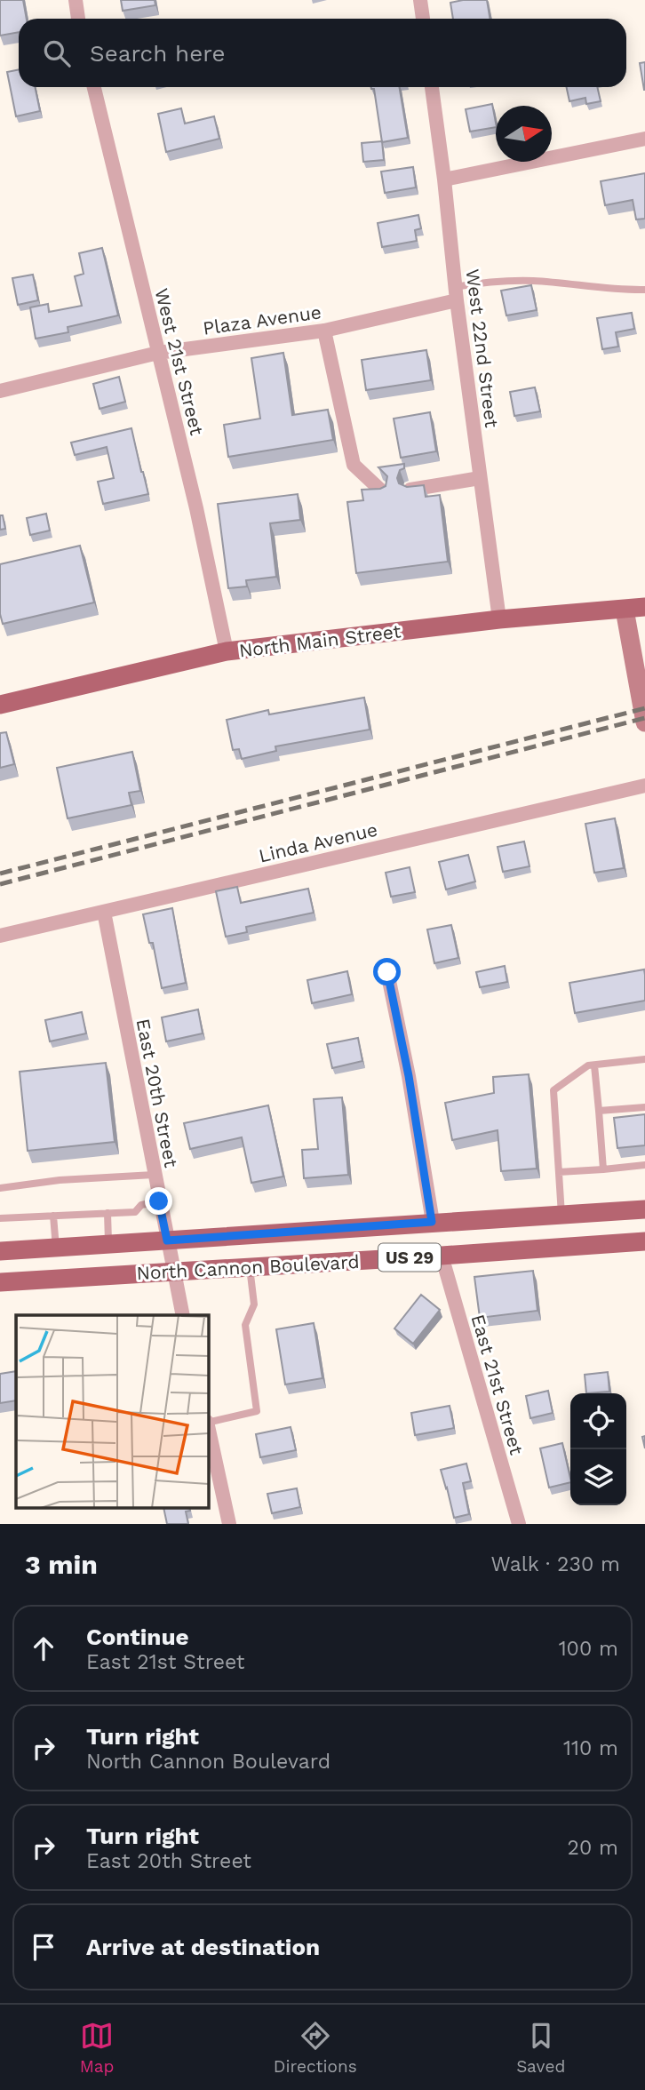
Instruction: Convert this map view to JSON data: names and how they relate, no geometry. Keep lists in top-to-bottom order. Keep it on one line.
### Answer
{"streets":{"main road":["North Main Street","US 29","North Cannon Boulevard"],"street":["Plaza Avenue","West 22nd Street","West 21st Street","Linda Avenue","East 20th Street","East 21st Street"]},"crossings":[["Plaza Avenue","West 22nd Street"],["Plaza Avenue","West 21st Street"],["West 22nd Street","North Main Street"],["West 21st Street","North Main Street"],["Linda Avenue","East 20th Street"],["East 20th Street","North Cannon Boulevard"],["North Cannon Boulevard","East 21st Street"]],"north":"right","page":{"search":"Search here","heading":["3 min","Walk · 230 m"],"list":[["Continue","East 21st Street","100 m"],["Turn right","North Cannon Boulevard","110 m"],["Turn right","East 20th Street","20 m"],"Arrive at destination"],"nav":["Map","Directions","Saved"]}}
